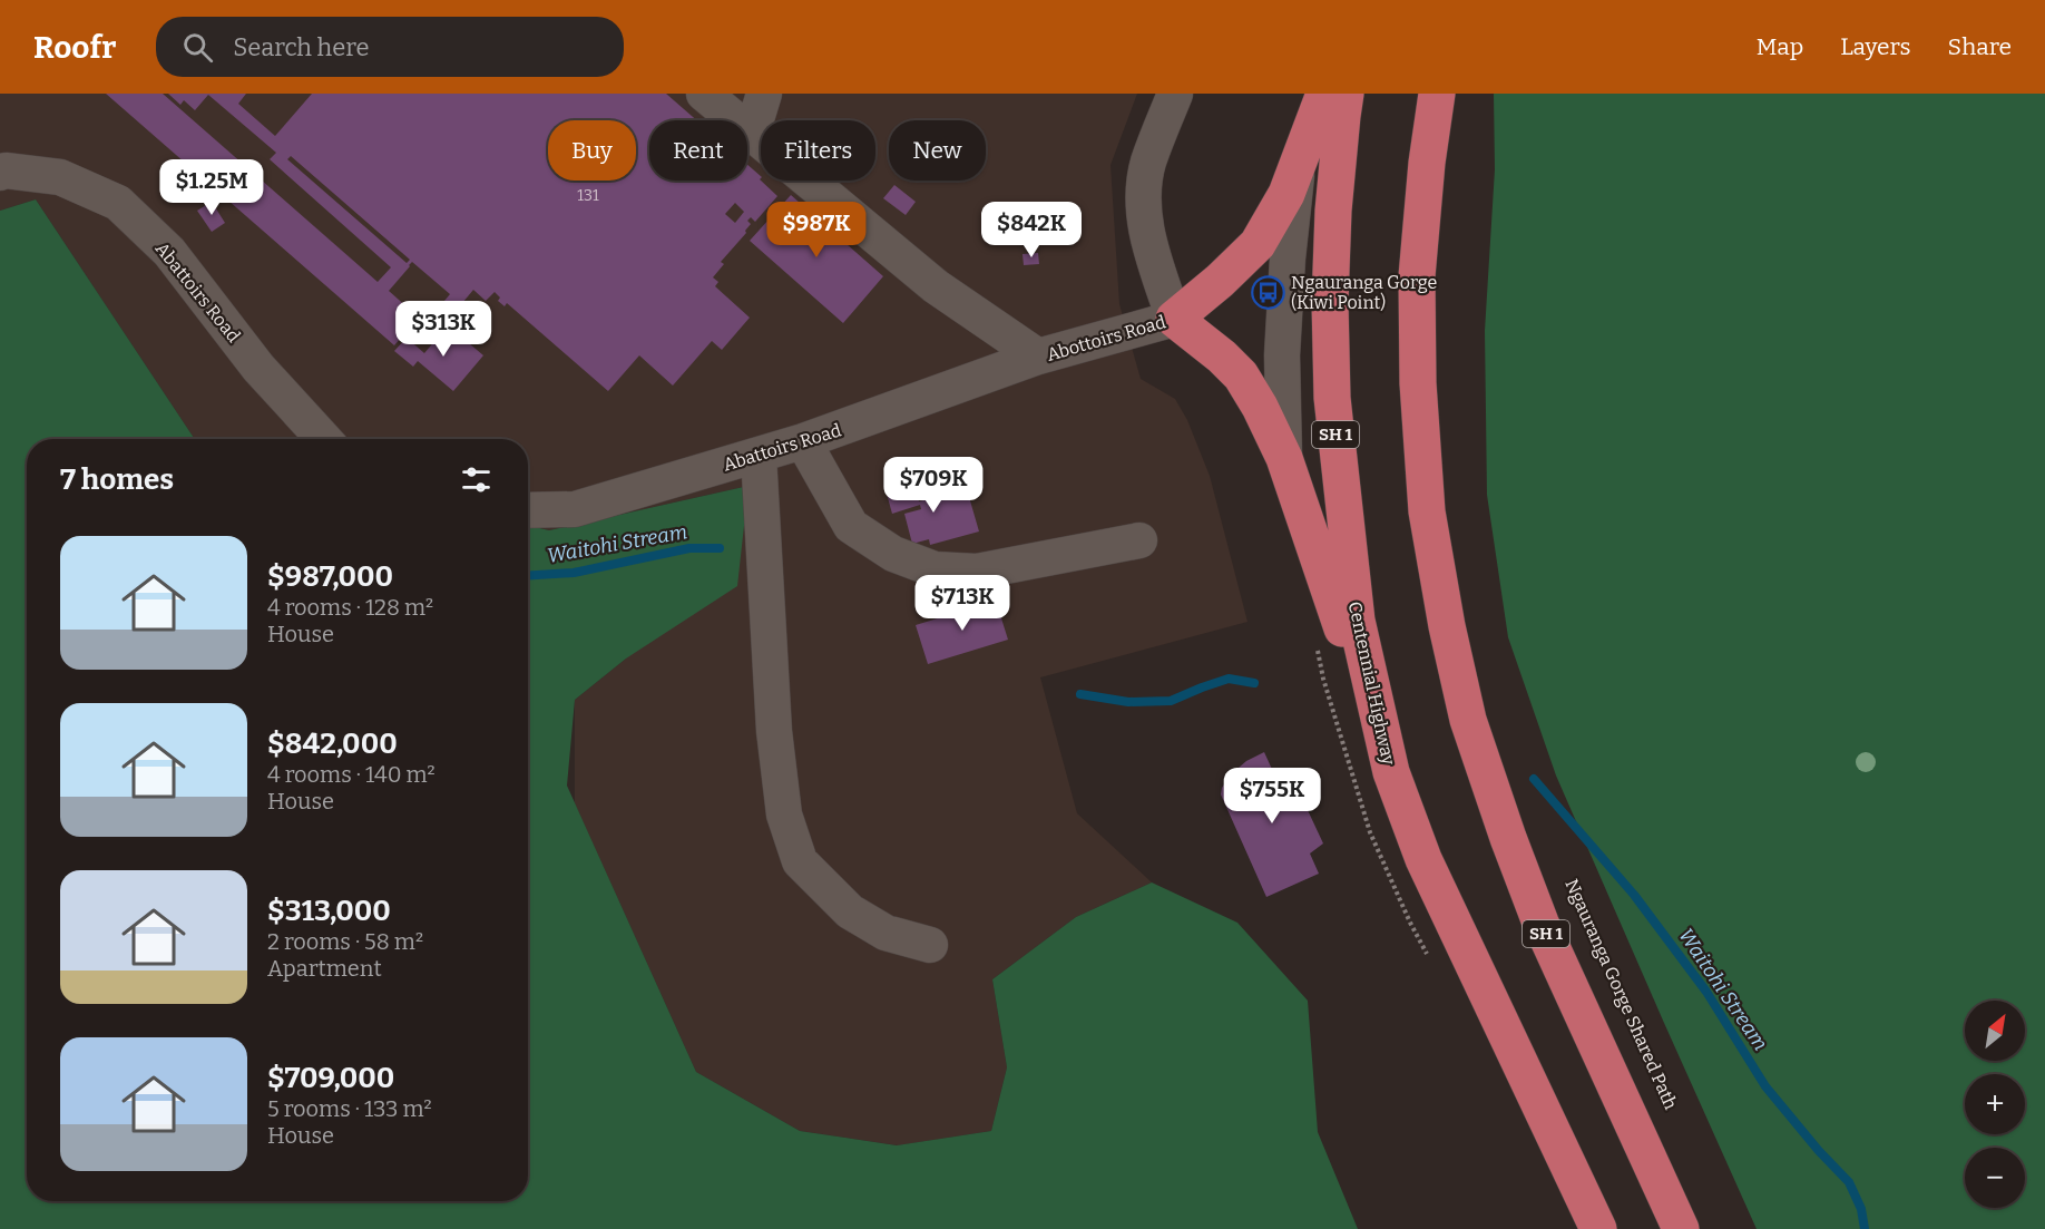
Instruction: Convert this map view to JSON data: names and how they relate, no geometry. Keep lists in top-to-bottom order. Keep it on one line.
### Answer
{"streets":{"highway":["SH 1","Centennial Highway"],"lane":["Abattoirs Road","Abottoirs Road"]},"crossings":[["Abattoirs Road","Abottoirs Road"]],"water":["Waitohi Stream"],"places":{"bus stop":["Ngauranga Gorge (Kiwi Point)"]},"house_numbers":["131"],"north":"top right","page":{"header":"Roofr","search":"Search here","nav":["Map","Layers","Share"],"chip":["Buy","Rent","Filters","New"],"price":["$1.25M","$987K","$842K","$313K","$709K","$713K","$755K"],"heading":"7 homes","list":[{"name":"$987,000","note":"4 rooms · 128 m² · House"},{"name":"$842,000","note":"4 rooms · 140 m² · House"},{"name":"$313,000","note":"2 rooms · 58 m² · Apartment"},{"name":"$709,000","note":"5 rooms · 133 m² · House"}],"map_buttons":["+","−"]}}
